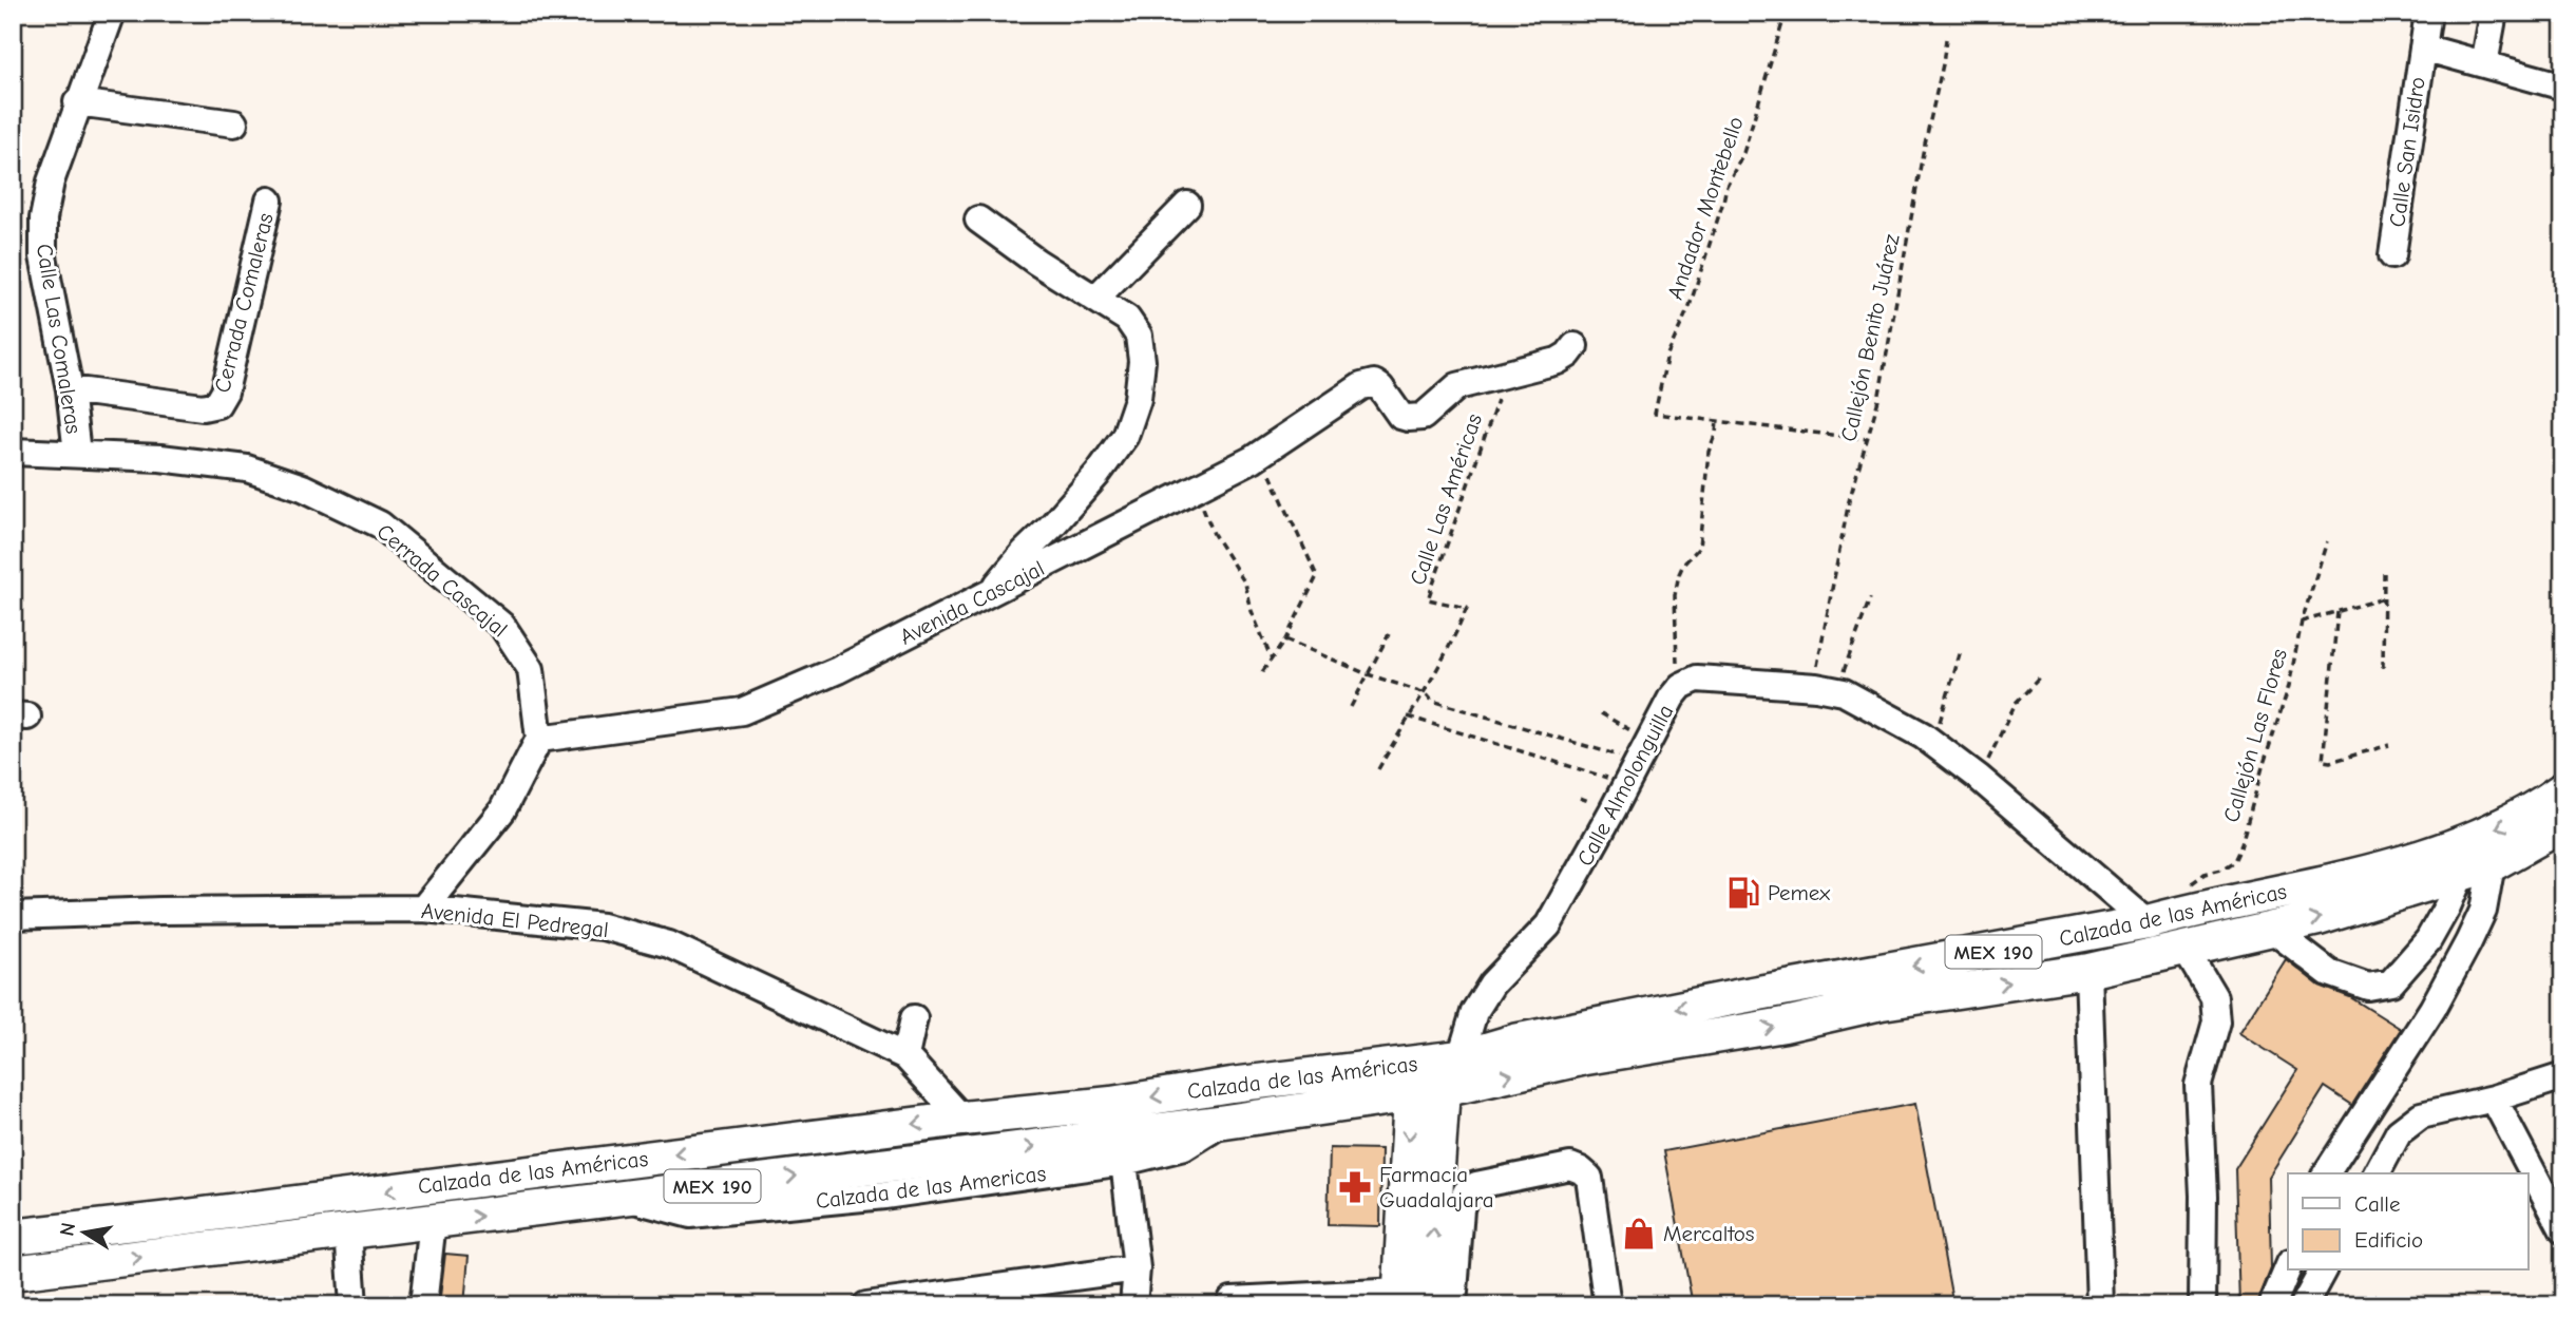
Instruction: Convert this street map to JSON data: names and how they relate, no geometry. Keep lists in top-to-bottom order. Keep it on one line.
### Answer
{"streets":{"main road":["Calzada de las Américas","MEX 190"],"street":["Calle San Isidro","Cerrada Comaleras","Calle Las Comaleras","Cerrada Cascajal","Avenida Cascajal","Calle Almolonguilla","Avenida El Pedregal","Calzada de las Americas"],"path":["Andador Montebello","Callejón Benito Juárez","Calle Las Américas","Callejón Las Flores"]},"crossings":[["Cerrada Comaleras","Calle Las Comaleras"],["Callejón Benito Juárez","Calle Almolonguilla"],["Calle Las Comaleras","Cerrada Cascajal"],["Calle Las Américas","Avenida Cascajal"],["Cerrada Cascajal","Avenida Cascajal"],["Callejón Las Flores","Calzada de las Américas"],["Calle Almolonguilla","Calzada de las Américas"],["Calzada de las Américas","Avenida El Pedregal"],["Calzada de las Américas","Calzada de las Americas"]],"places":{"fuel station":["Pemex"],"pharmacy":["Farmacia Guadalajara"],"shop":["Mercaltos"]},"legend":["Calle","Edificio"],"north":"left"}
